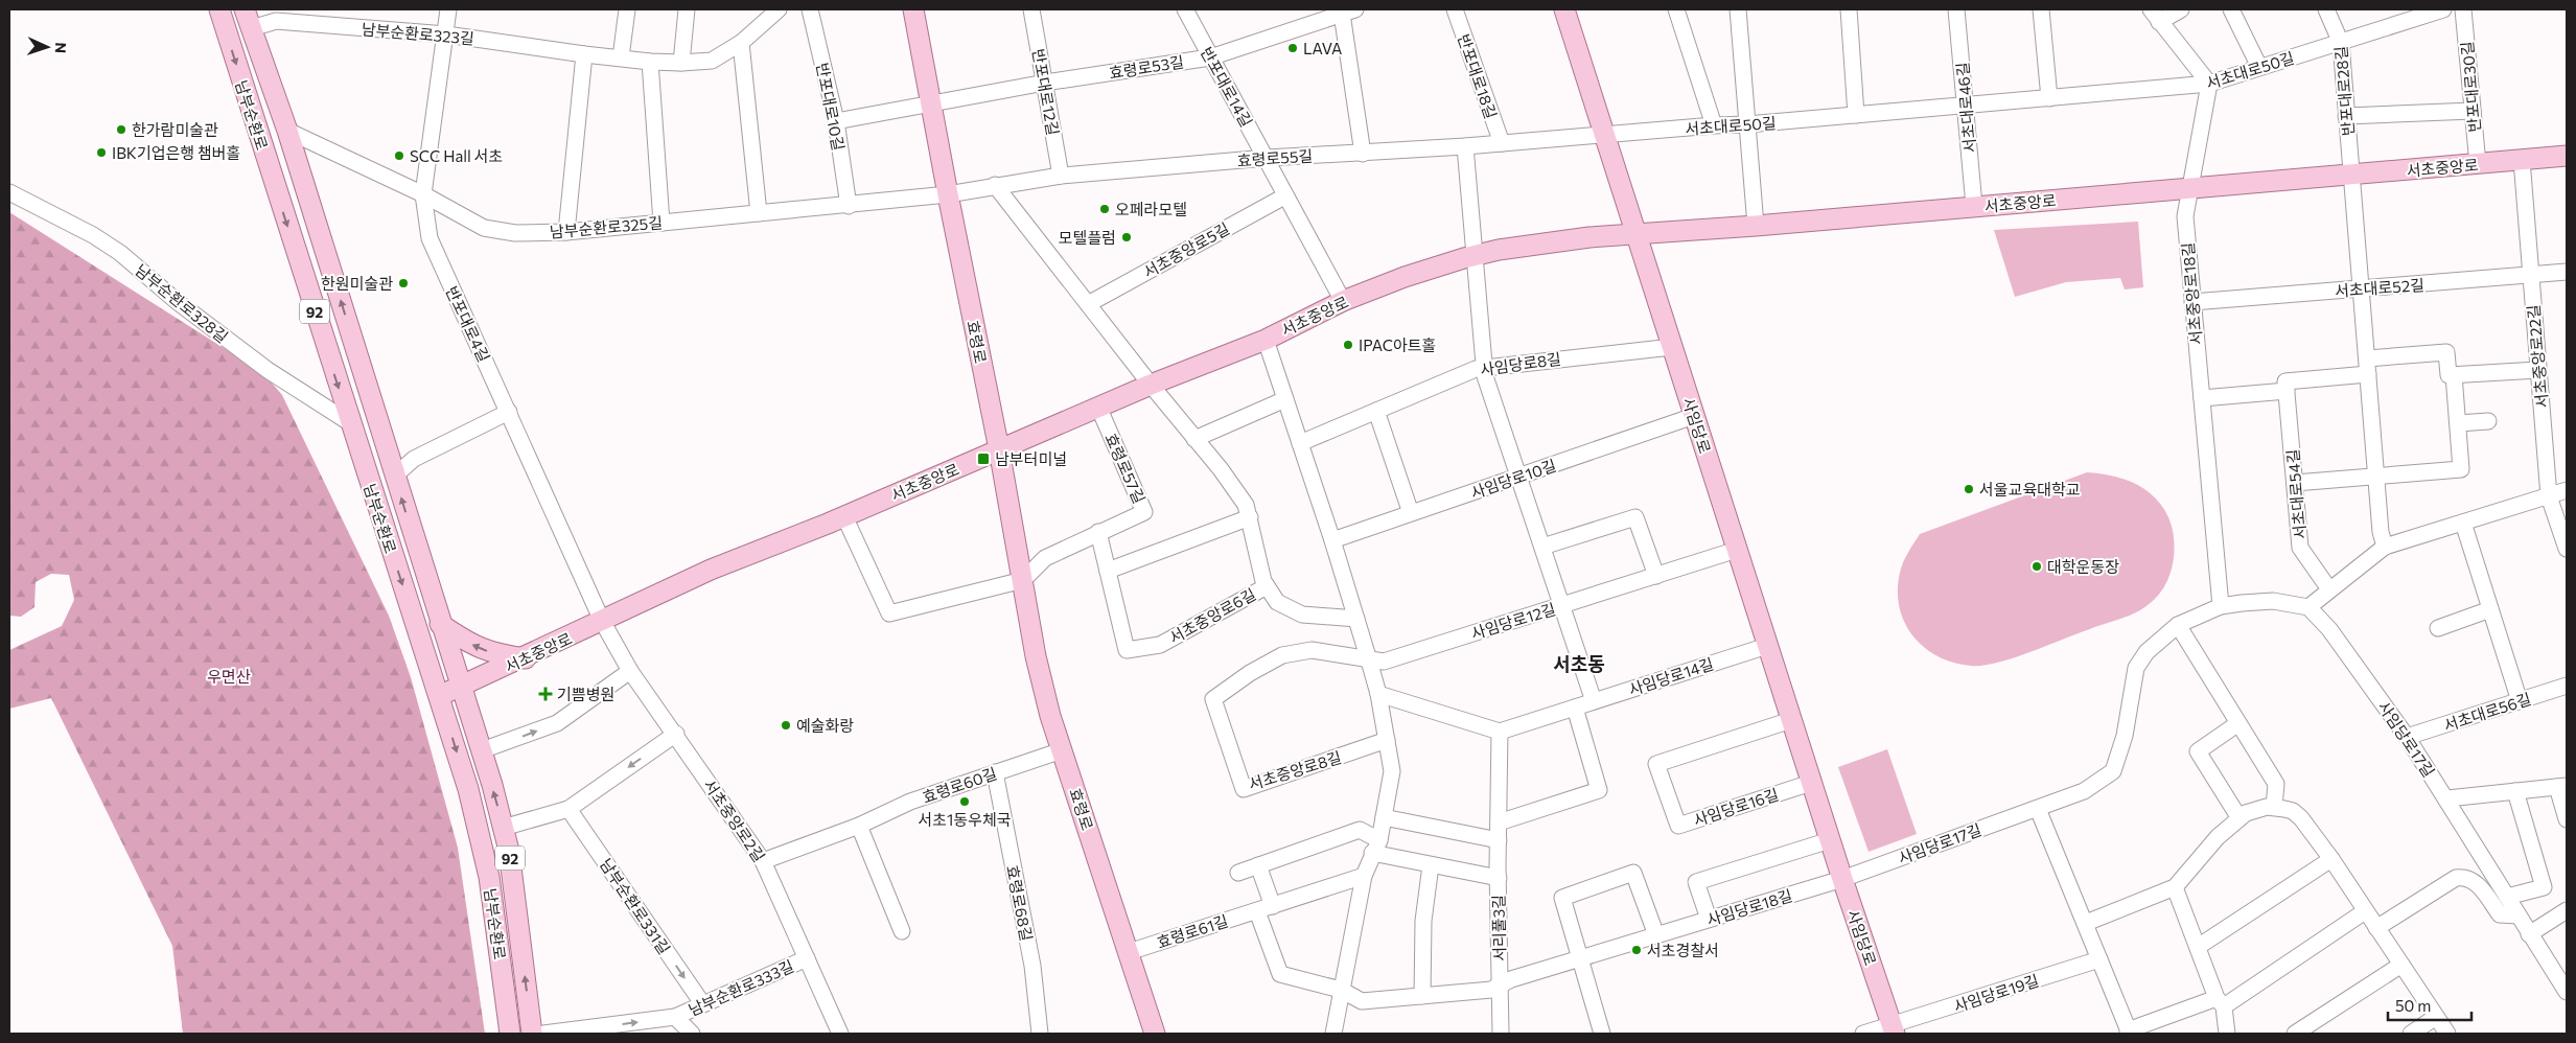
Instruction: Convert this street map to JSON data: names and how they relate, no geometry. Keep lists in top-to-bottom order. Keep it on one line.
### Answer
{"streets":{"main road":["남부순환로","서초중앙로","92","효령로","사임당로"],"street":["남부순환로323길","효령로53길","서초대로50길","반포대로18길","반포대로14길","반포대로30길","반포대로28길","반포대로12길","반포대로10길","서초대로46길","효령로55길","남부순환로325길","서초중앙로5길","서초대로52길","서초중앙로18길","남부순환로328길","반포대로4길","서초중앙로22길","사임당로8길","효령로57길","사임당로10길","서초대로54길","서초중앙로6길","사임당로12길","사임당로14길","서초대로56길","사임당로17길","서초중앙로8길","효령로60길","사임당로16길","서초중앙로2길","효령로68길","남부순환로331길","사임당로18길","서리풀3길","효령로61길","남부순환로333길","사임당로19길"]},"crossings":[["남부순환로323길","남부순환로"],["남부순환로323길","반포대로4길"],["효령로53길","반포대로14길"],["효령로53길","반포대로12길"],["효령로53길","효령로"],["서초대로50길","반포대로28길"],["서초대로50길","서초대로46길"],["서초대로50길","효령로55길"],["서초대로50길","서초중앙로18길"],["서초대로50길","사임당로"],["반포대로18길","효령로55길"],["반포대로14길","효령로55길"],["반포대로14길","서초중앙로"],["반포대로14길","서초중앙로5길"],["반포대로30길","서초중앙로"],["반포대로28길","서초중앙로"],["반포대로28길","서초대로52길"],["반포대로12길","효령로55길"],["반포대로10길","남부순환로325길"],["서초대로46길","서초중앙로"],["남부순환로","서초중앙로"],["남부순환로","남부순환로325길"],["남부순환로","남부순환로328길"],["남부순환로","반포대로4길"],["효령로55길","남부순환로325길"],["효령로55길","효령로"],["효령로55길","사임당로"],["서초중앙로","서초중앙로18길"],["서초중앙로","반포대로4길"],["서초중앙로","효령로"],["서초중앙로","서초중앙로22길"],["서초중앙로","사임당로"],["서초중앙로","효령로57길"],["서초중앙로","서초중앙로6길"],["서초중앙로","서초중앙로2길"],["남부순환로325길","반포대로4길"],["남부순환로325길","효령로"],["서초대로52길","서초중앙로18길"],["서초대로52길","서초중앙로22길"],["서초중앙로18길","사임당로17길"],["반포대로4길","서초중앙로2길"],["효령로","효령로57길"],["효령로","효령로60길"],["효령로","효령로61길"],["사임당로8길","사임당로"],["사임당로","사임당로10길"],["사임당로","사임당로12길"],["사임당로","사임당로14길"],["사임당로","사임당로17길"],["사임당로","사임당로16길"],["사임당로","사임당로18길"],["사임당로","사임당로19길"],["사임당로12길","서초중앙로8길"],["사임당로14길","서리풀3길"],["서초대로56길","사임당로17길"],["사임당로17길","사임당로18길"],["효령로60길","서초중앙로2길"],["효령로60길","효령로68길"],["서초중앙로2길","남부순환로333길"],["남부순환로331길","남부순환로333길"],["사임당로18길","서리풀3길"]],"one_way":["남부순환로331길"],"districts":["서초동"],"parks":["우면산"],"places":{"other":["LAVA","한가람미술관","IBK기업은행 챔버홀","SCC Hall 서초","오페라모텔","모텔플럼","한원미술관","IPAC아트홀","서울교육대학교","대학운동장","예술화랑","서초1동우체국","서초경찰서"],"transit":["남부터미널"],"health":["기쁨병원"]},"scale_bar":"50 m","north":"right"}
